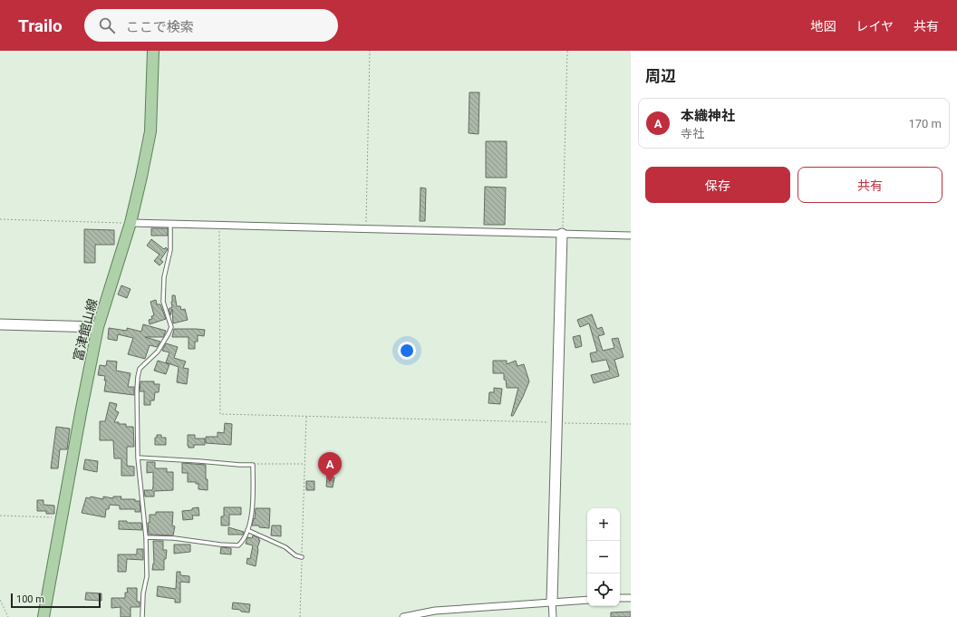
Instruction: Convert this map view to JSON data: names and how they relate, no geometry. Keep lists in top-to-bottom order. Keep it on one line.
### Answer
{"streets":{"main road":["富津館山線"]},"scale_bar":"100 m","page":{"header":"Trailo","search":"ここで検索","nav":["地図","レイヤ","共有"],"heading":"周辺","list":[{"mark":"A","name":"本織神社","note":"寺社","value":"170 m"}],"buttons":["保存","共有"],"pins":"A","map_buttons":["+","−"],"scale":"100 m"}}
